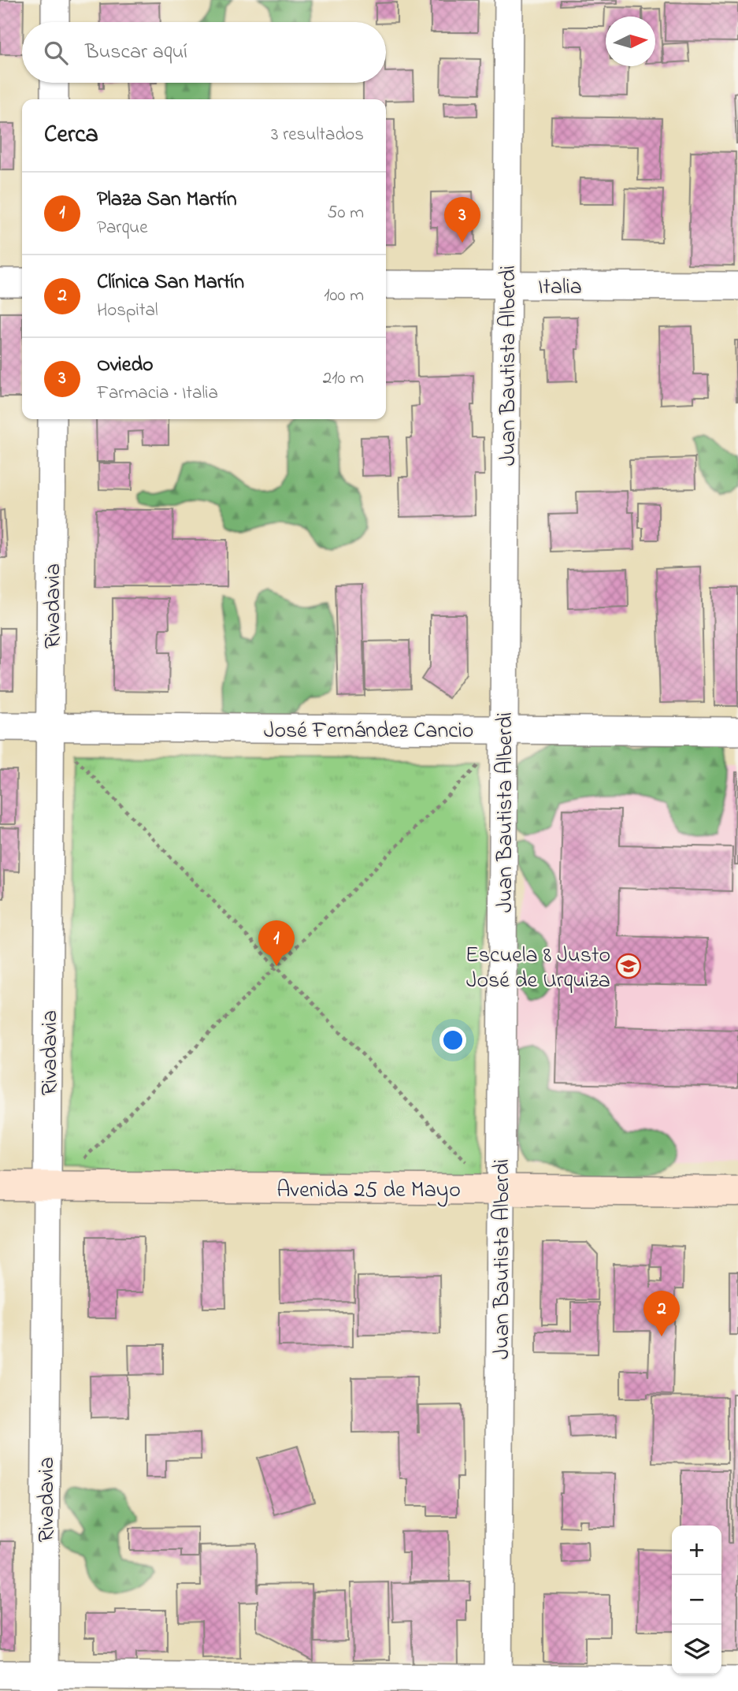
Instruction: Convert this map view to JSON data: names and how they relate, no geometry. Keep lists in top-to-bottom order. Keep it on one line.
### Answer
{"streets":{"main road":["Avenida 25 de Mayo"],"street":["Italia","Juan Bautista Alberdi","Rivadavia","José Fernández Cancio"]},"crossings":[["Italia","Juan Bautista Alberdi"],["Juan Bautista Alberdi","José Fernández Cancio"],["Juan Bautista Alberdi","Avenida 25 de Mayo"],["Rivadavia","José Fernández Cancio"],["Rivadavia","Avenida 25 de Mayo"]],"places":{"school or university":["Escuela 8 Justo José de Urquiza"]},"north":"right","page":{"search":"Buscar aquí","heading":["Cerca","3 resultados"],"list":[{"mark":"1","name":"Plaza San Martín","note":"Parque","value":"50 m"},{"mark":"2","name":"Clínica San Martín","note":"Hospital","value":"100 m"},{"mark":"3","name":"Oviedo","note":"Farmacia · Italia","value":"210 m"}],"pins":["3","1","2"],"map_buttons":["+","−"]}}
